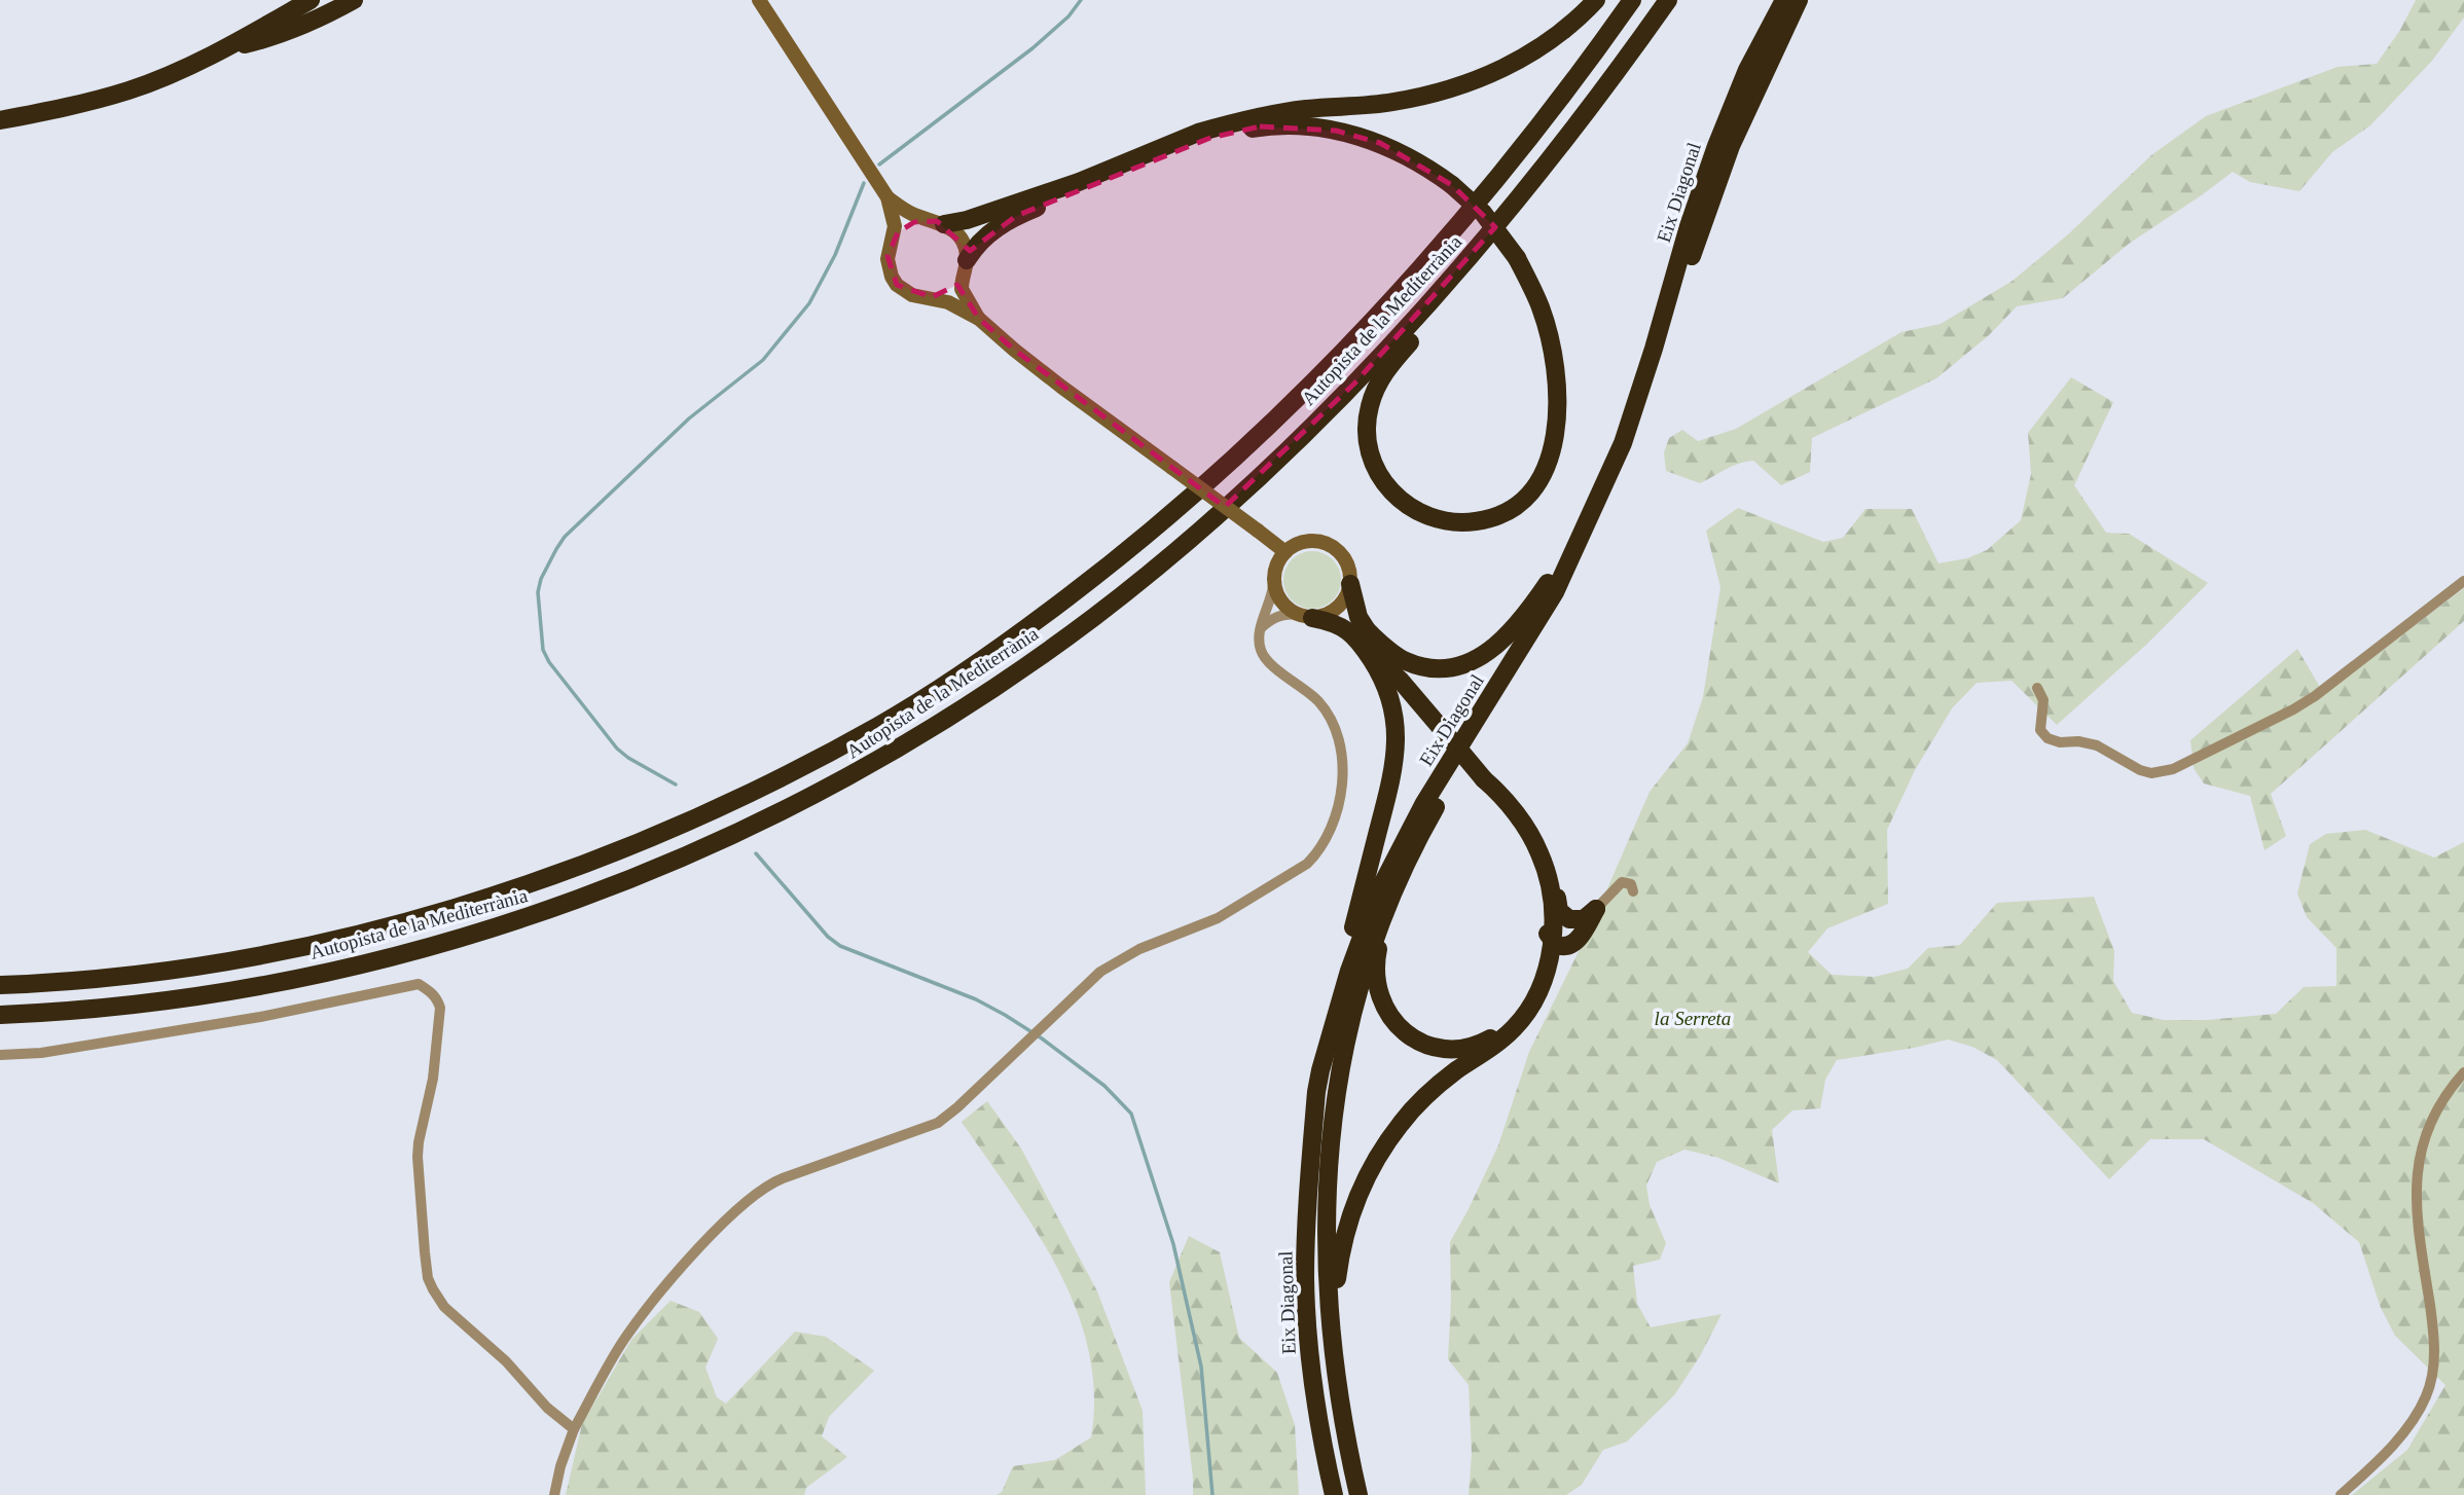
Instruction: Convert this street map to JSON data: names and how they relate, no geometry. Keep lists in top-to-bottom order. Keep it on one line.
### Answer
{"streets":{"highway":["Eix Diagonal","Autopista de la Mediterrània"]},"parks":["la Serreta"]}
